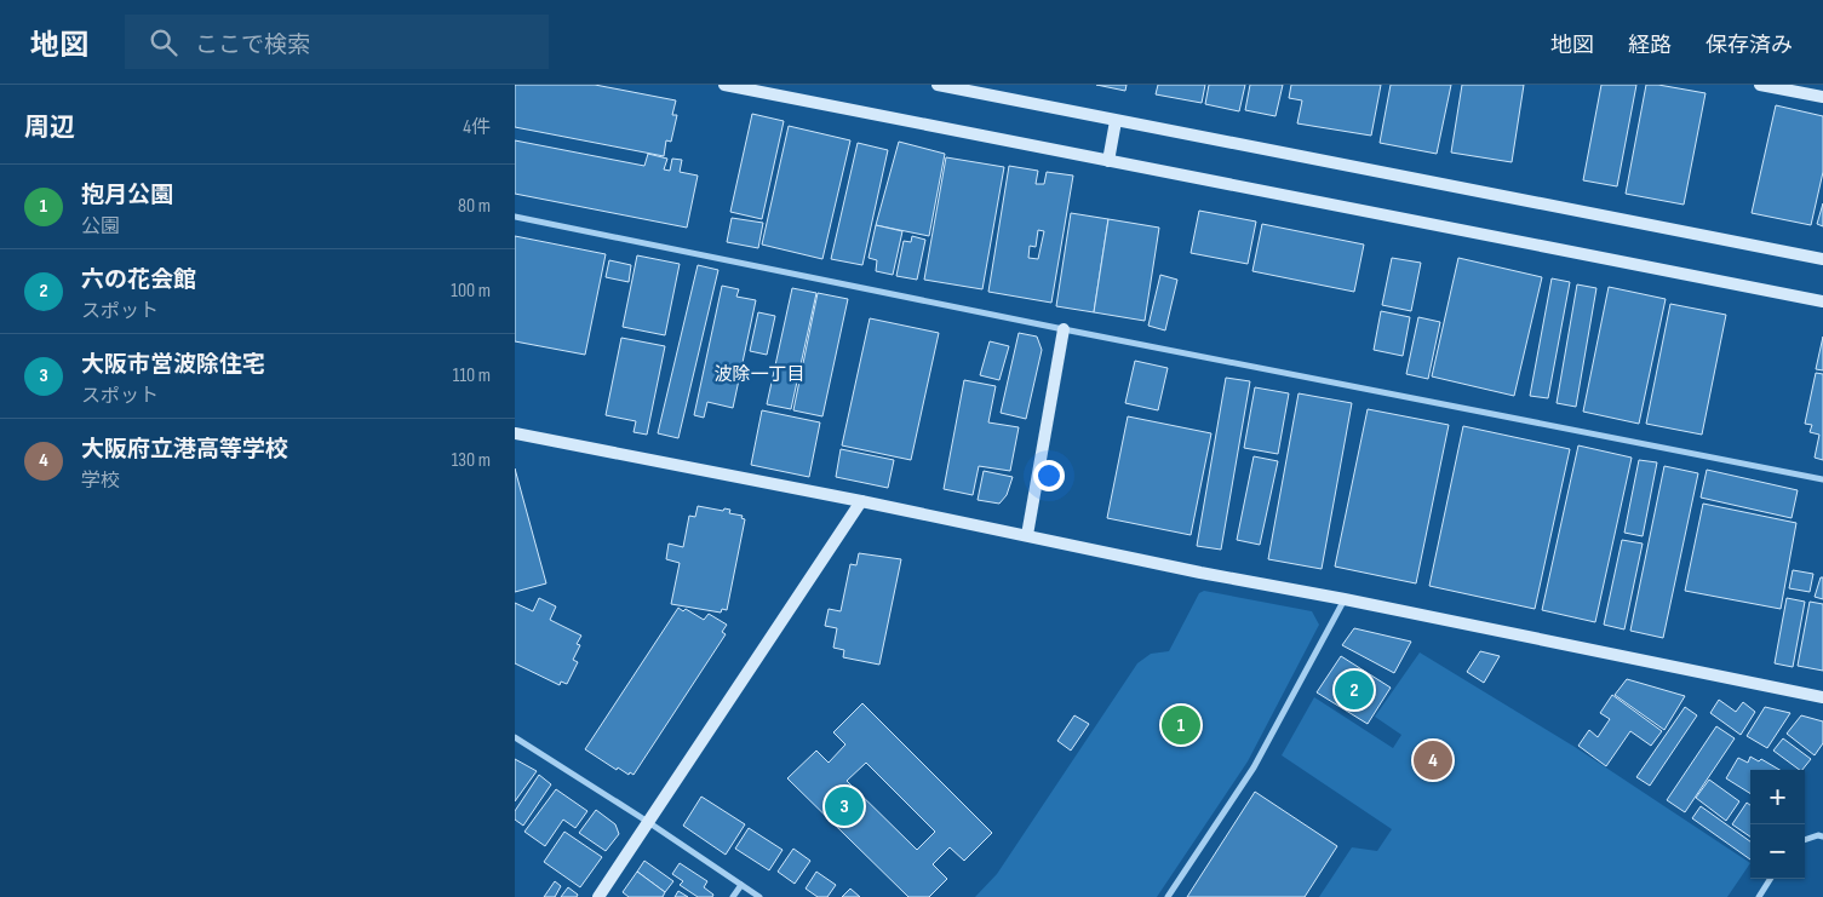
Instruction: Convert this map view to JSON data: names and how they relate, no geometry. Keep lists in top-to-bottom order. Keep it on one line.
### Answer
{"districts":["波除一丁目"],"page":{"header":"地図","search":"ここで検索","nav":["地図","経路","保存済み"],"heading":["周辺","4件"],"list":[{"mark":"1","name":"抱月公園","note":"公園","value":"80 m"},{"mark":"2","name":"六の花会館","note":"スポット","value":"100 m"},{"mark":"3","name":"大阪市営波除住宅","note":"スポット","value":"110 m"},{"mark":"4","name":"大阪府立港高等学校","note":"学校","value":"130 m"}],"pins":["2","1","4","3"],"map_buttons":["+","−"]}}
